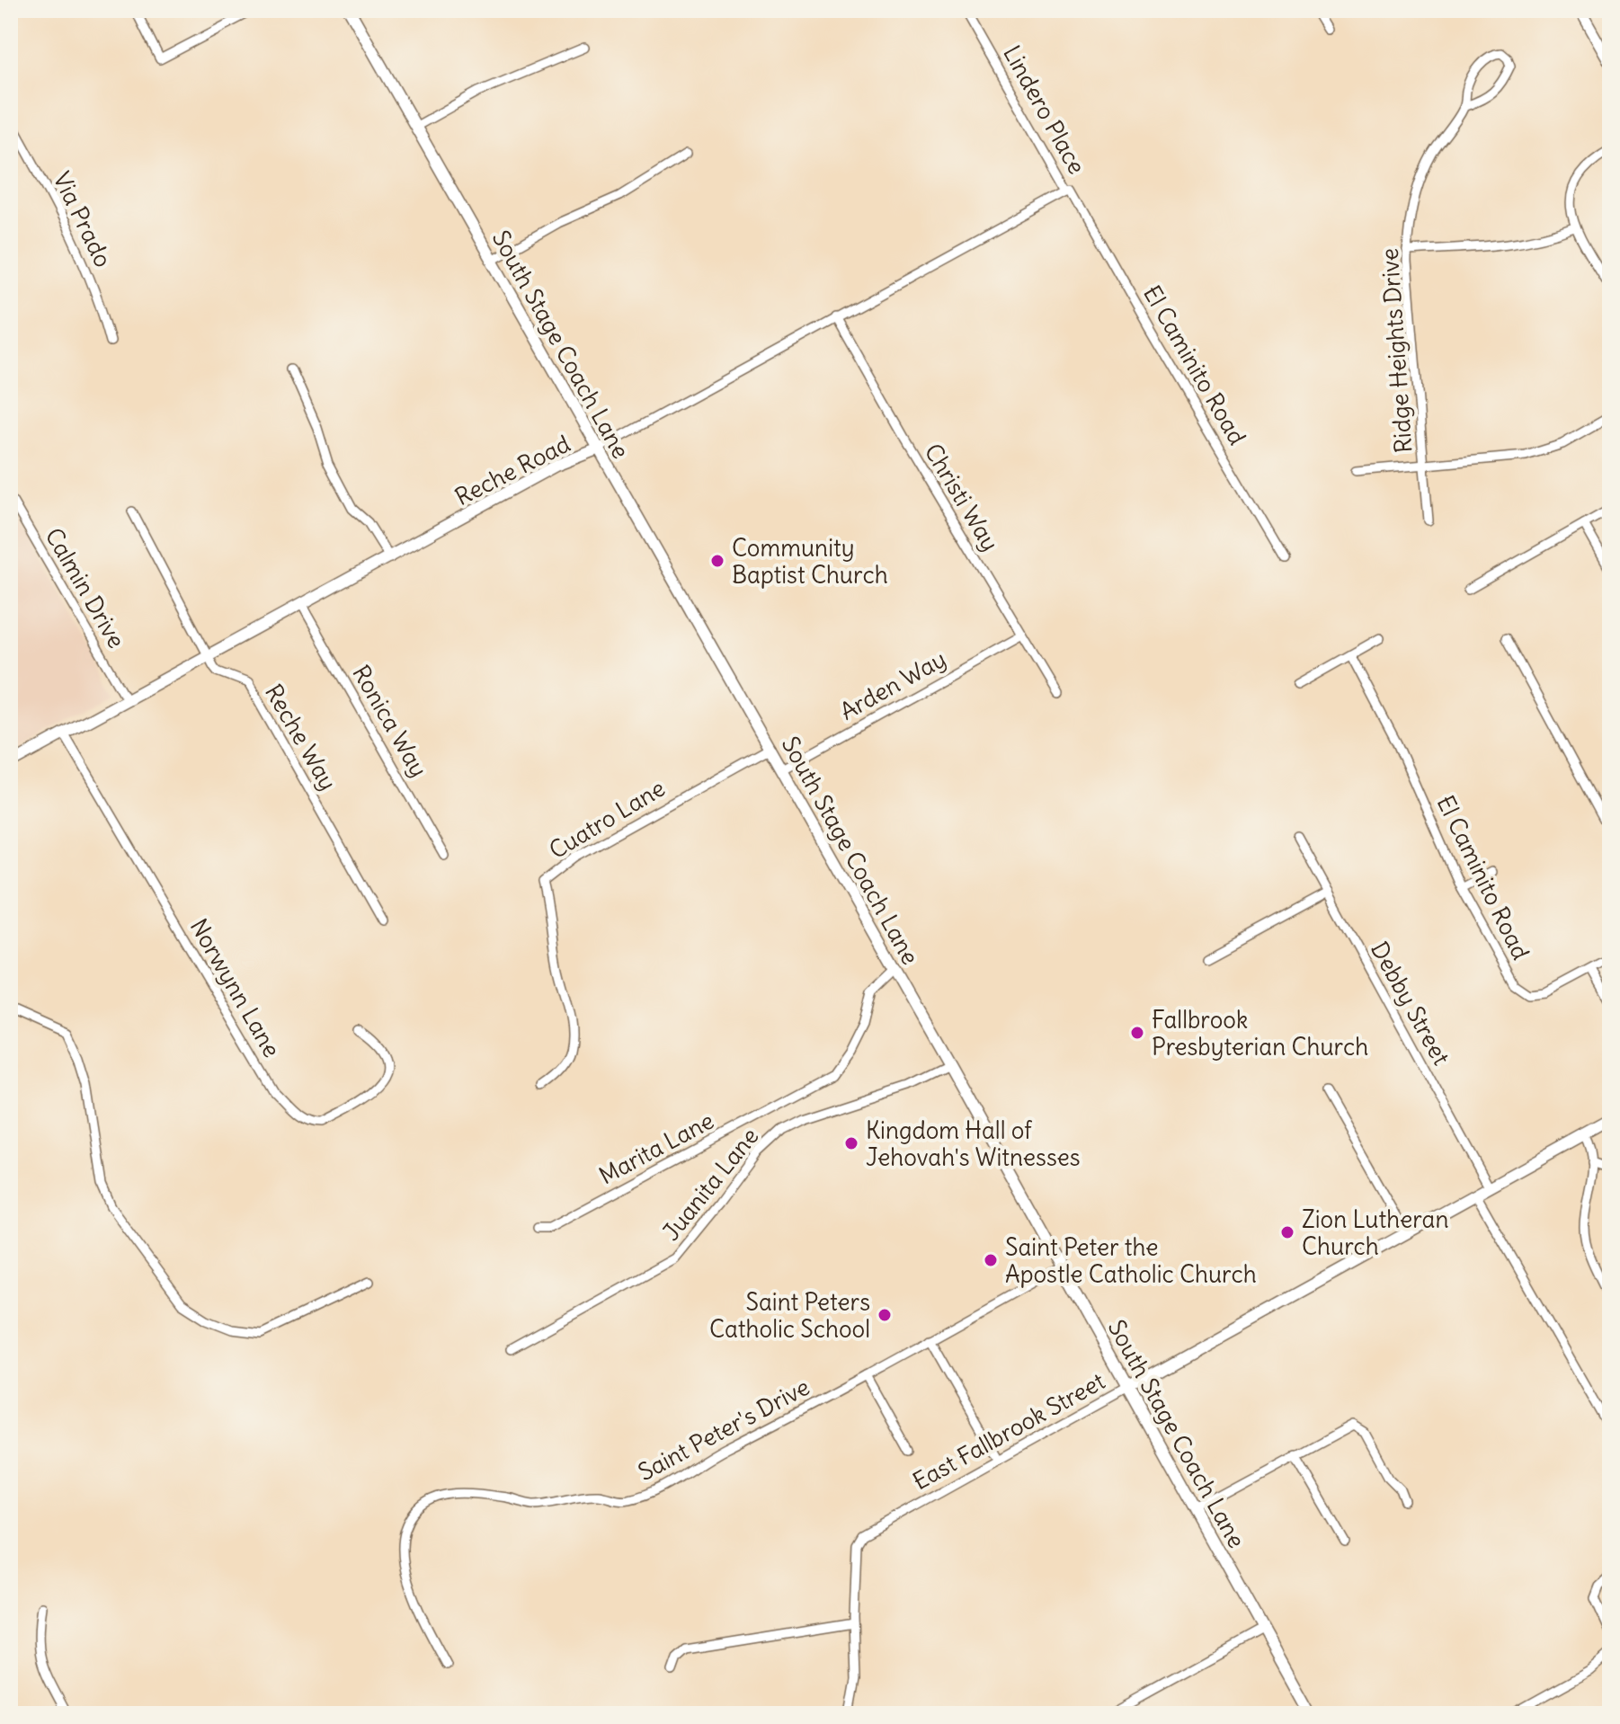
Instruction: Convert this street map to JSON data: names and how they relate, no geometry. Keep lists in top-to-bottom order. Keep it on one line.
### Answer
{"streets":{"main road":["South Stage Coach Lane","Reche Road","East Fallbrook Street"],"street":["Lindero Place","Via Prado","Ridge Heights Drive","El Caminito Road","Christi Way","Calmin Drive","Arden Way","Ronica Way","Reche Way","Cuatro Lane","Norwynn Lane","Debby Street","Marita Lane","Juanita Lane","Saint Peter's Drive"]},"crossings":[["Lindero Place","El Caminito Road"],["Lindero Place","Reche Road"],["South Stage Coach Lane","Reche Road"],["South Stage Coach Lane","Arden Way"],["South Stage Coach Lane","Cuatro Lane"],["South Stage Coach Lane","Marita Lane"],["South Stage Coach Lane","Juanita Lane"],["South Stage Coach Lane","Saint Peter's Drive"],["South Stage Coach Lane","East Fallbrook Street"],["El Caminito Road","Reche Road"],["Reche Road","Christi Way"],["Reche Road","Calmin Drive"],["Reche Road","Ronica Way"],["Reche Road","Reche Way"],["Reche Road","Norwynn Lane"],["Christi Way","Arden Way"],["Debby Street","East Fallbrook Street"]],"places":["Community Baptist Church","Fallbrook Presbyterian Church","Kingdom Hall of Jehovah's Witnesses","Zion Lutheran Church","Saint Peter the Apostle Catholic Church","Saint Peters Catholic School"]}
